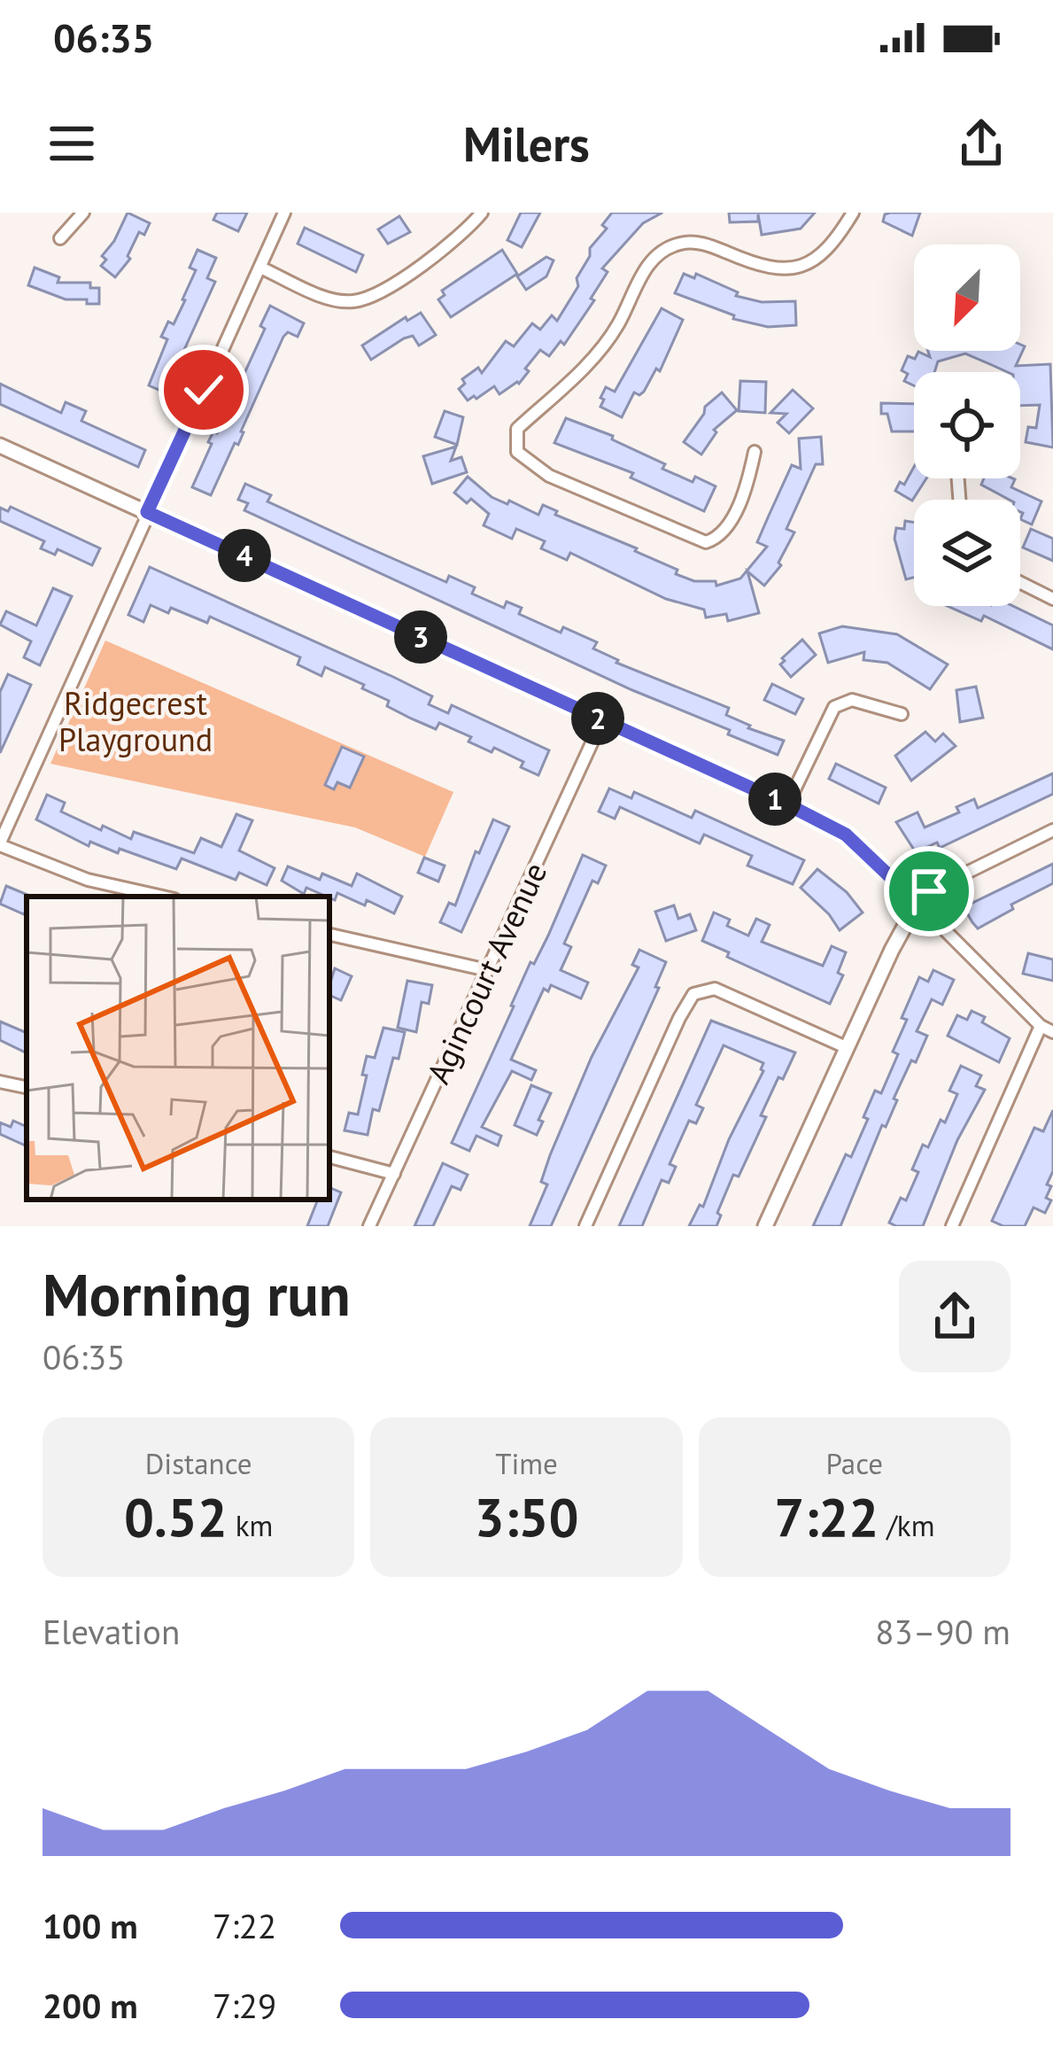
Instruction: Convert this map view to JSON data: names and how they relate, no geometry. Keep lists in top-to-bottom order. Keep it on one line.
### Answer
{"streets":{"street":["Agincourt Avenue"]},"parks":["Ridgecrest Playground"],"north":"bottom left","page":{"status":"06:35","header":"Milers","pins":["4","3","2","1"],"heading":["Morning run","06:35"],"stats":[["Distance","0.52 km"],["Time","3:50"],["Pace","7:22 /km"]],"chart":["Elevation","83–90 m"],"list":[{"name":"100 m","note":"7:22"},{"name":"200 m","note":"7:29"}]}}
